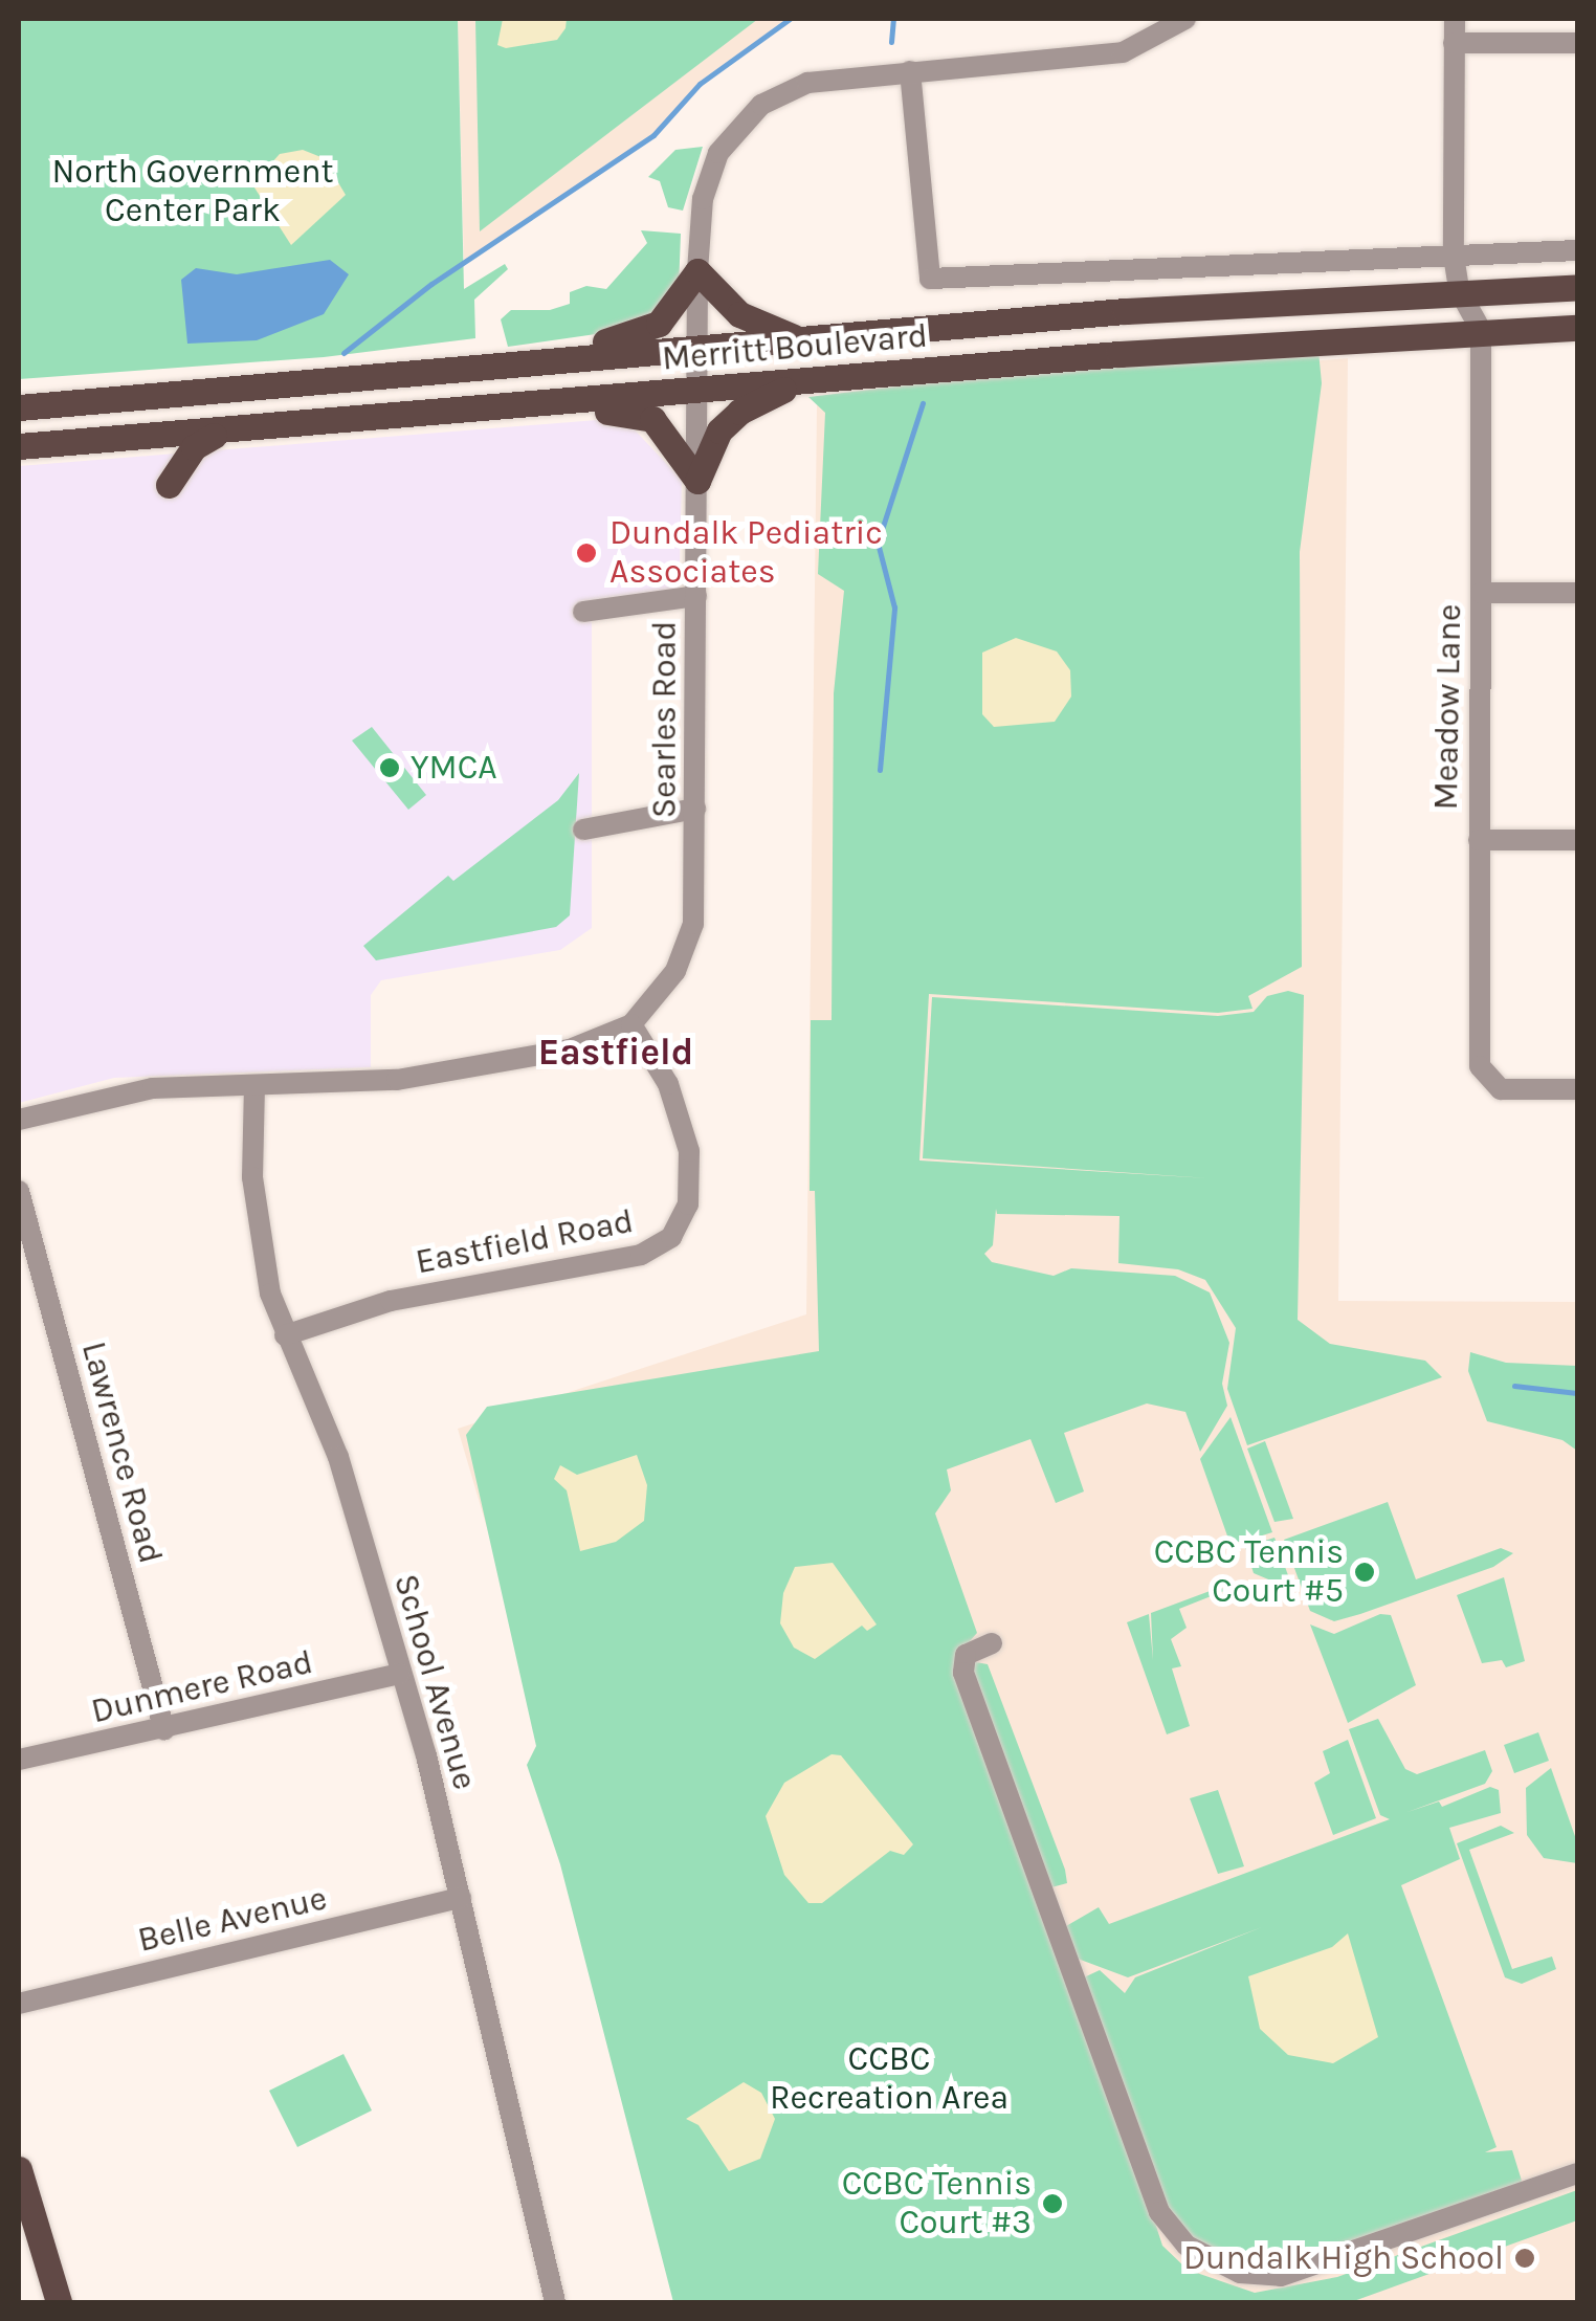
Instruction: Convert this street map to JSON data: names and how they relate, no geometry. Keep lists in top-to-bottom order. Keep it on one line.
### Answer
{"streets":{"main road":["Merritt Boulevard"],"street":["Meadow Lane","Searles Road","Eastfield Road","Lawrence Road","School Avenue","Dunmere Road","Belle Avenue"]},"crossings":[["Merritt Boulevard","Meadow Lane"],["Merritt Boulevard","Searles Road"],["Searles Road","Eastfield Road"],["Searles Road","School Avenue"],["Eastfield Road","School Avenue"],["Lawrence Road","Dunmere Road"],["School Avenue","Dunmere Road"],["School Avenue","Belle Avenue"]],"districts":["Eastfield"],"parks":["North Government Center Park","CCBC Recreation Area"],"places":["Dundalk Pediatric Associates","YMCA","CCBC Tennis Court #5","CCBC Tennis Court #3","Dundalk High School"]}
